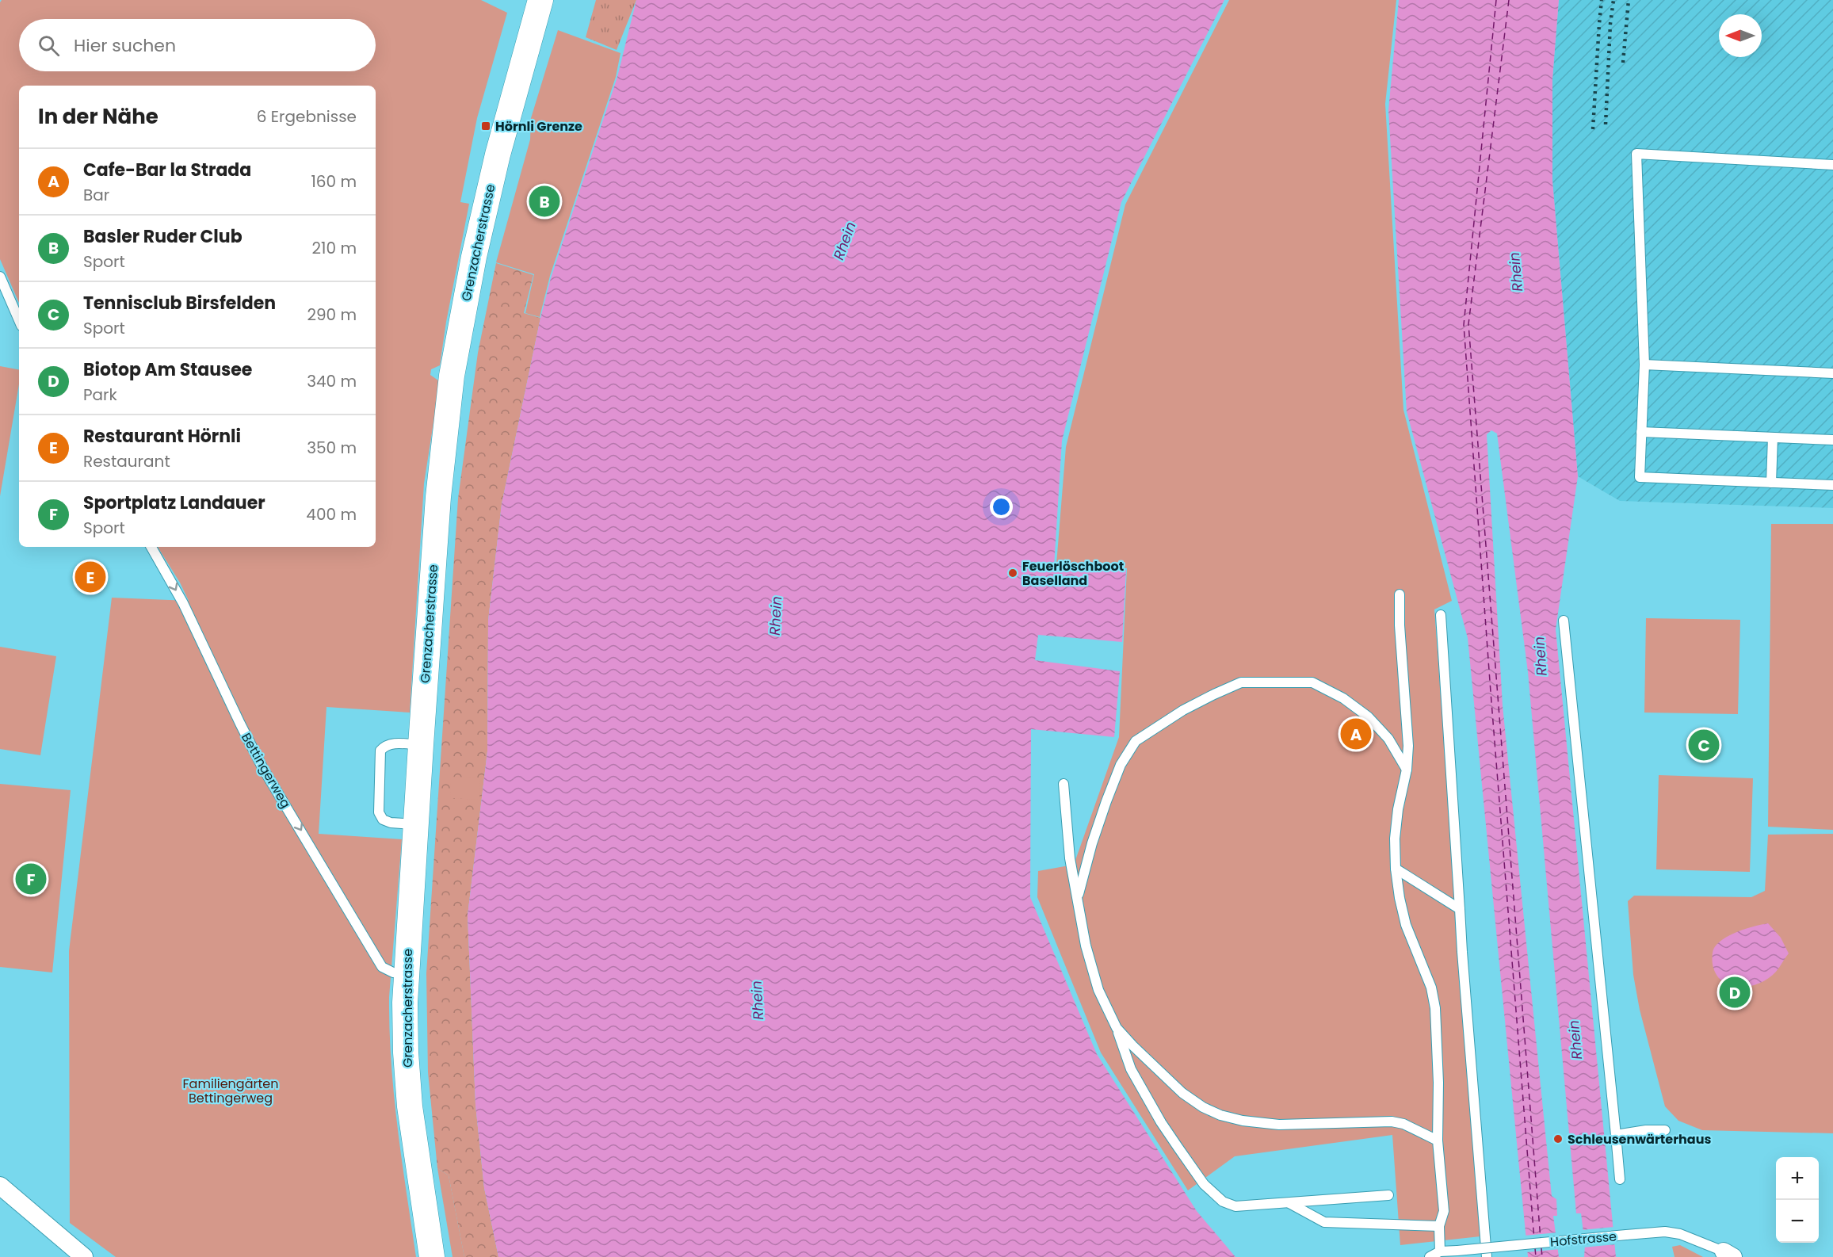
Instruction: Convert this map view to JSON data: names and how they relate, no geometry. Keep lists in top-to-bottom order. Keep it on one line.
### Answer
{"streets":{"main road":["Grenzacherstrasse"],"lane":["Bettingerweg","Hofstrasse"]},"crossings":[["Grenzacherstrasse","Bettingerweg"]],"one_way":["Bettingerweg"],"water":["Rhein"],"parks":["Familiengärten Bettingerweg"],"places":{"transit":["Hörnli Grenze"],"other":["Feuerlöschboot Baselland","Schleusenwärterhaus"]},"north":"left","page":{"search":"Hier suchen","heading":["In der Nähe","6 Ergebnisse"],"list":[{"mark":"A","name":"Cafe-Bar la Strada","note":"Bar","value":"160 m"},{"mark":"B","name":"Basler Ruder Club","note":"Sport","value":"210 m"},{"mark":"C","name":"Tennisclub Birsfelden","note":"Sport","value":"290 m"},{"mark":"D","name":"Biotop Am Stausee","note":"Park","value":"340 m"},{"mark":"E","name":"Restaurant Hörnli","note":"Restaurant","value":"350 m"},{"mark":"F","name":"Sportplatz Landauer","note":"Sport","value":"400 m"}],"pins":["B","E","A","C","F","D"],"map_buttons":["+","−"]}}
